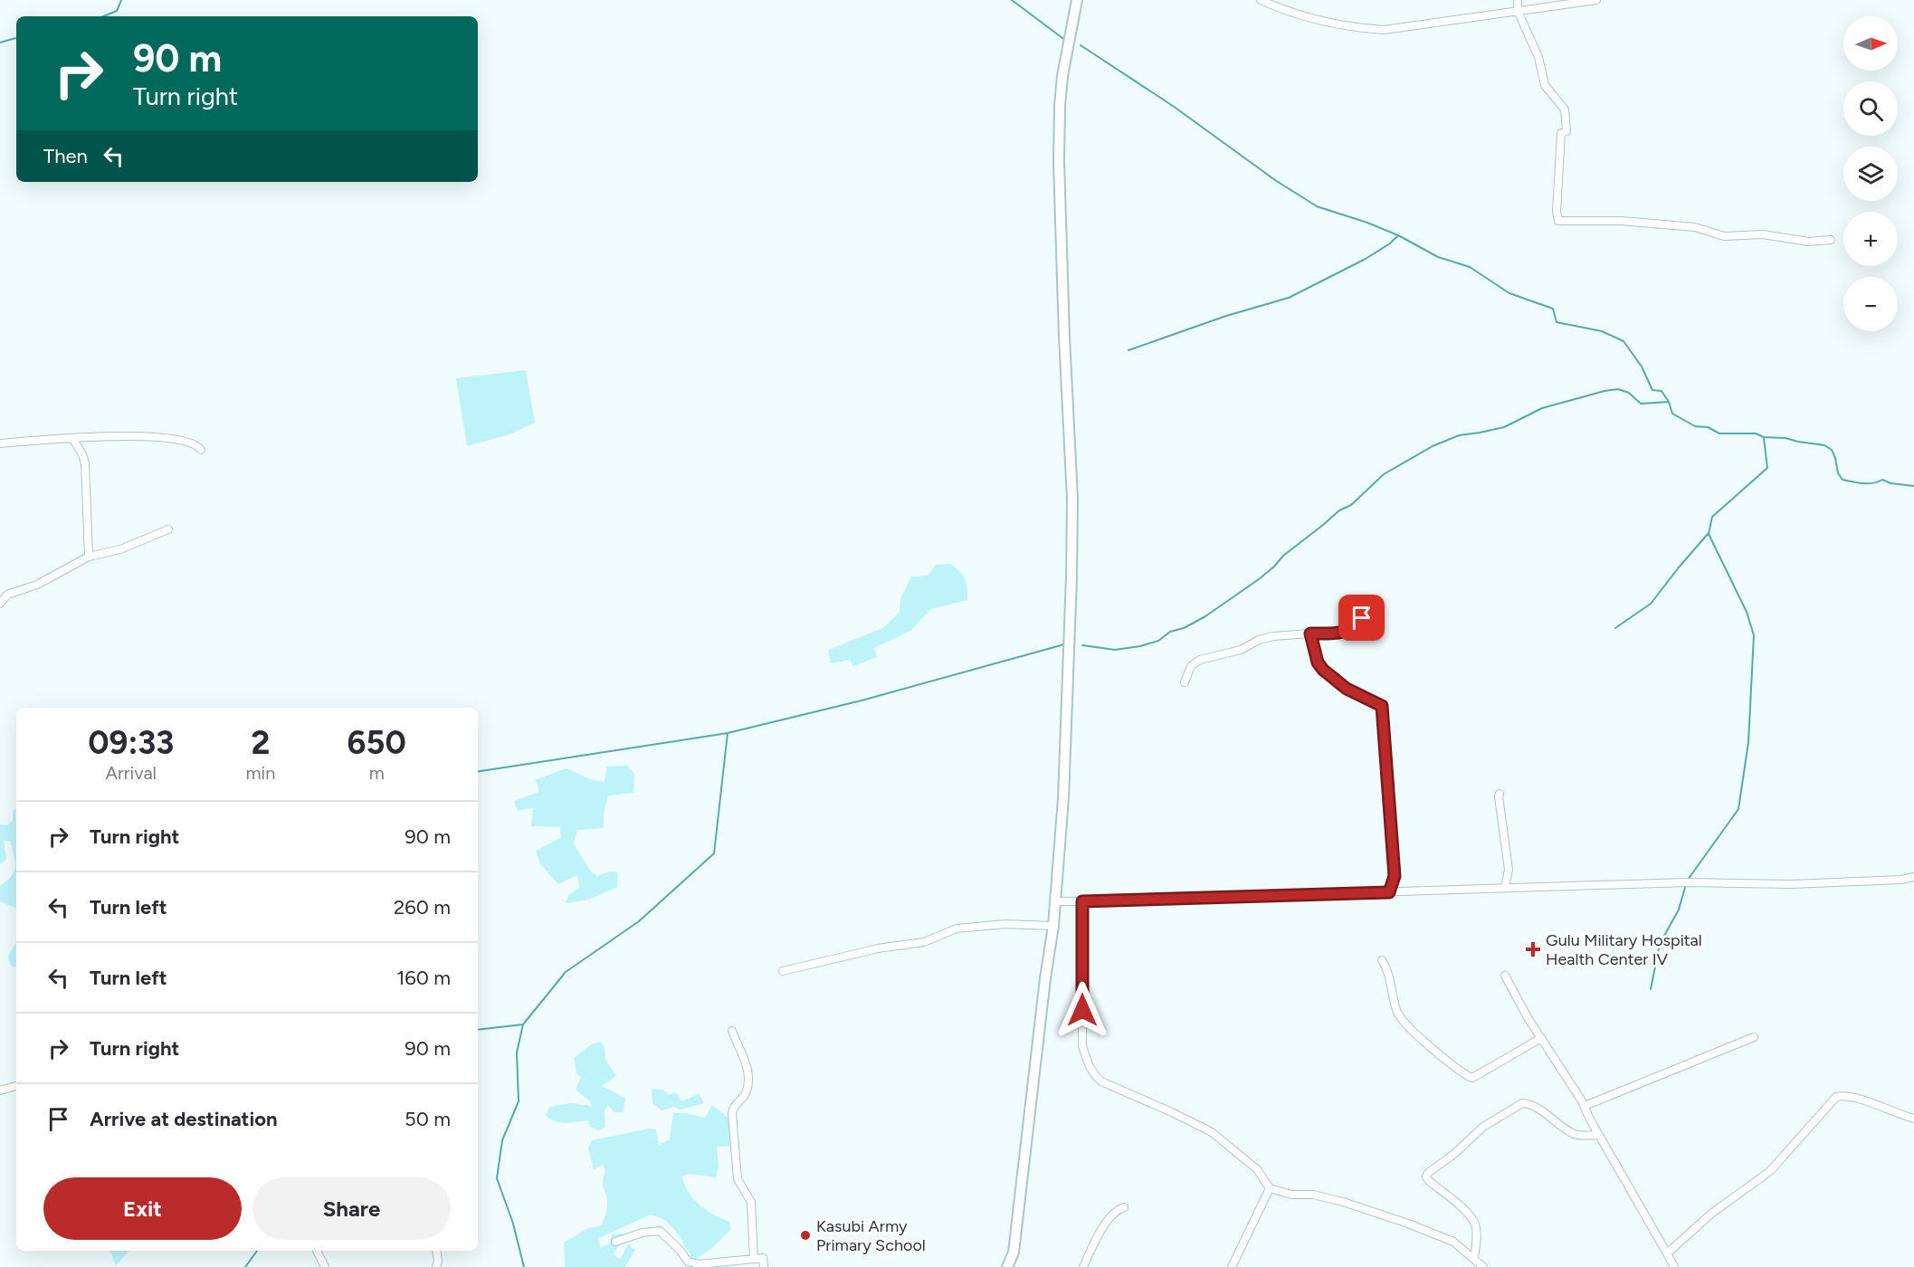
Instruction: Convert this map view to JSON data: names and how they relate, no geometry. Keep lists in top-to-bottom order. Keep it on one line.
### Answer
{"places":{"health":["Gulu Military Hospital Health Center IV"],"other":["Kasubi Army Primary School"]},"north":"right","page":{"map_buttons":["+","−"],"turn":["90 m","Turn right"],"then":"Then","eta":["09:33","Arrival","2","min","650","m"],"list":[{"name":"Turn right","value":"90 m"},{"name":"Turn left","value":"260 m"},{"name":"Turn left","value":"160 m"},{"name":"Turn right","value":"90 m"},{"name":"Arrive at destination","value":"50 m"}],"buttons":["Exit","Share"]}}
